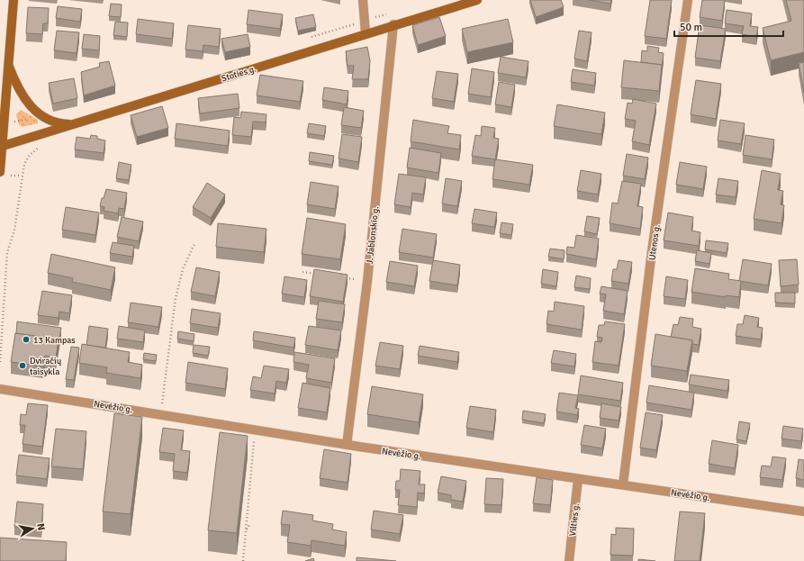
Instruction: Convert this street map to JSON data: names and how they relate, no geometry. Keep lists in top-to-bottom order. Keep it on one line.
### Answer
{"streets":{"main road":["Stoties g."],"street":["J. Jablonskio g.","Utenos g.","Nevėžio g.","Vilties g."]},"crossings":[["Stoties g.","J. Jablonskio g."],["J. Jablonskio g.","Nevėžio g."],["Utenos g.","Nevėžio g."],["Nevėžio g.","Vilties g."]],"places":["13 Kampas","Dviračių taisykla"],"scale_bar":"50 m","north":"right"}
